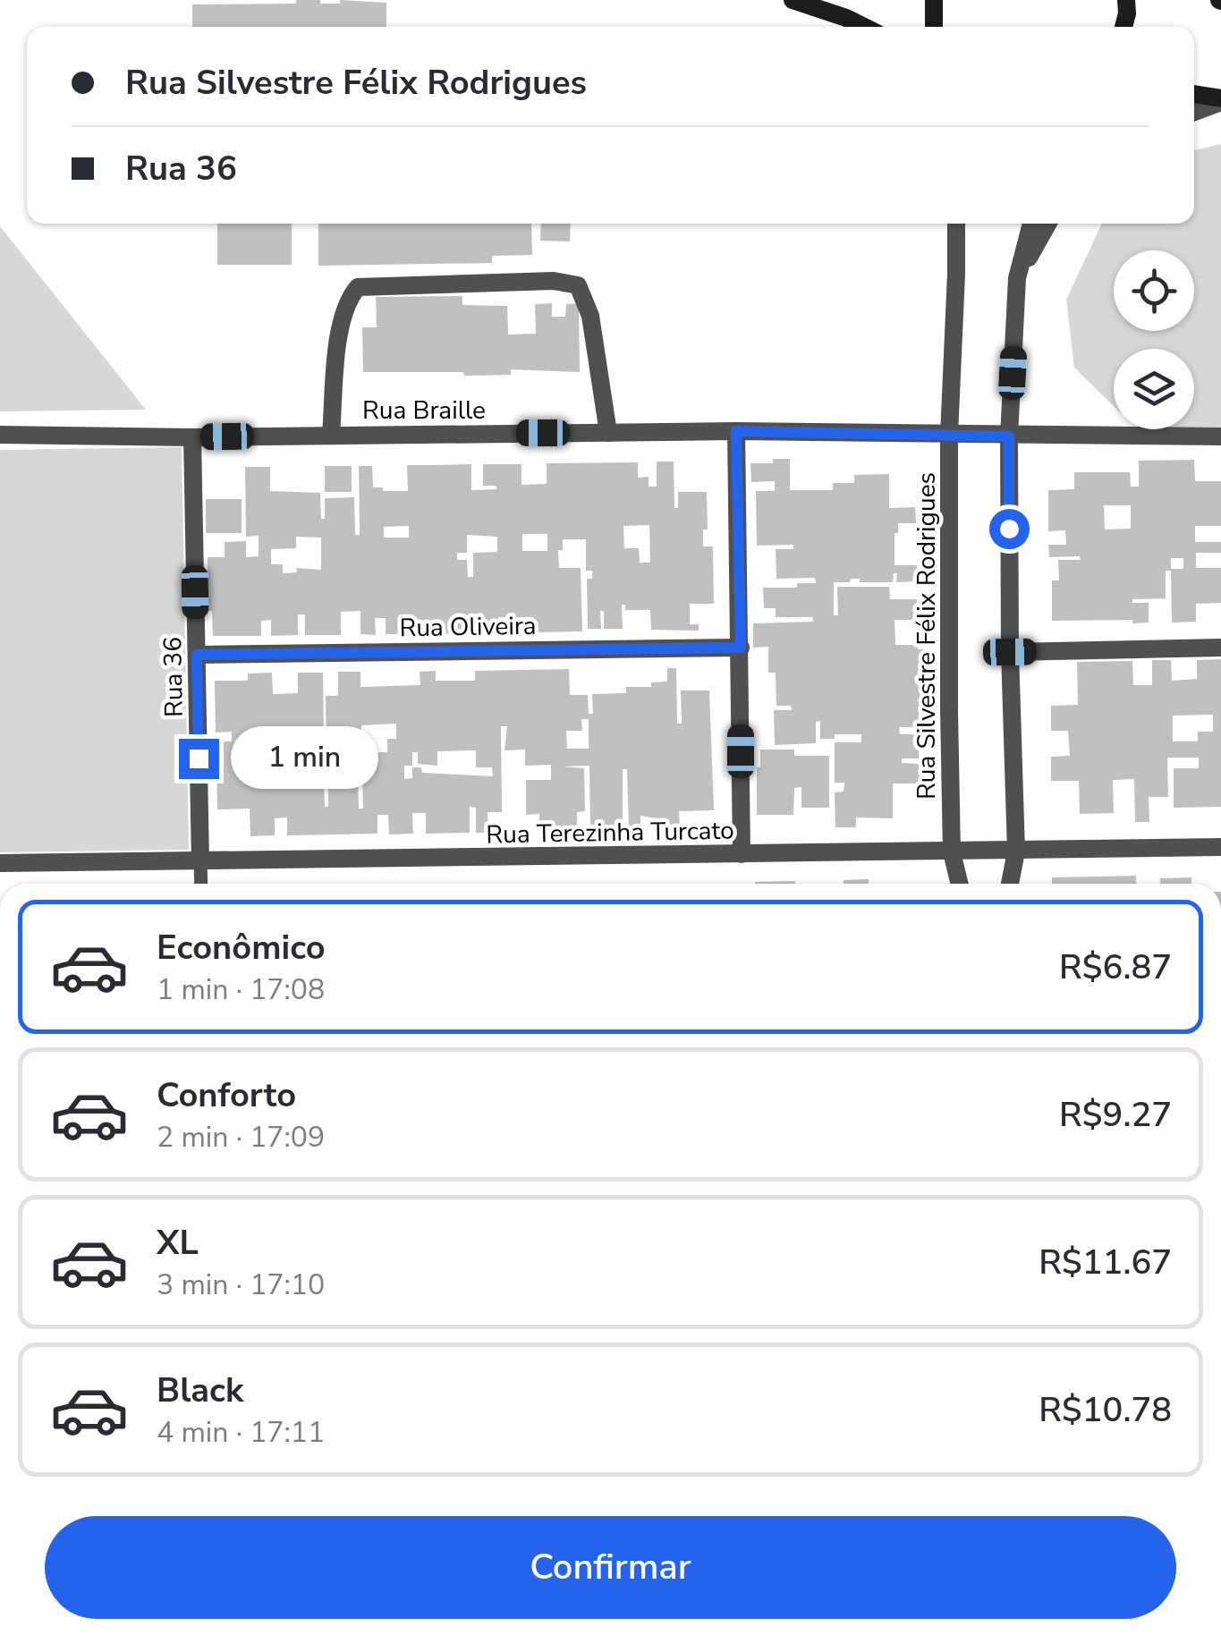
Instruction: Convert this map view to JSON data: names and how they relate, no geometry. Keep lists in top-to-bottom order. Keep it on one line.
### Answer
{"streets":{"street":["Rua Braille","Rua Oliveira","Rua Silvestre Félix Rodrigues","Rua 36","Rua Terezinha Turcato"]},"crossings":[["Rua Braille","Rua Silvestre Félix Rodrigues"],["Rua Braille","Rua 36"],["Rua Oliveira","Rua 36"],["Rua Silvestre Félix Rodrigues","Rua Terezinha Turcato"],["Rua 36","Rua Terezinha Turcato"]],"page":{"banner":["Rua Silvestre Félix Rodrigues","Rua 36"],"bubble":"1 min","list":[{"name":"Econômico","note":"1 min · 17:08","value":"R$6.87"},{"name":"Conforto","note":"2 min · 17:09","value":"R$9.27"},{"name":"XL","note":"3 min · 17:10","value":"R$11.67"},{"name":"Black","note":"4 min · 17:11","value":"R$10.78"}],"buttons":"Confirmar"}}
